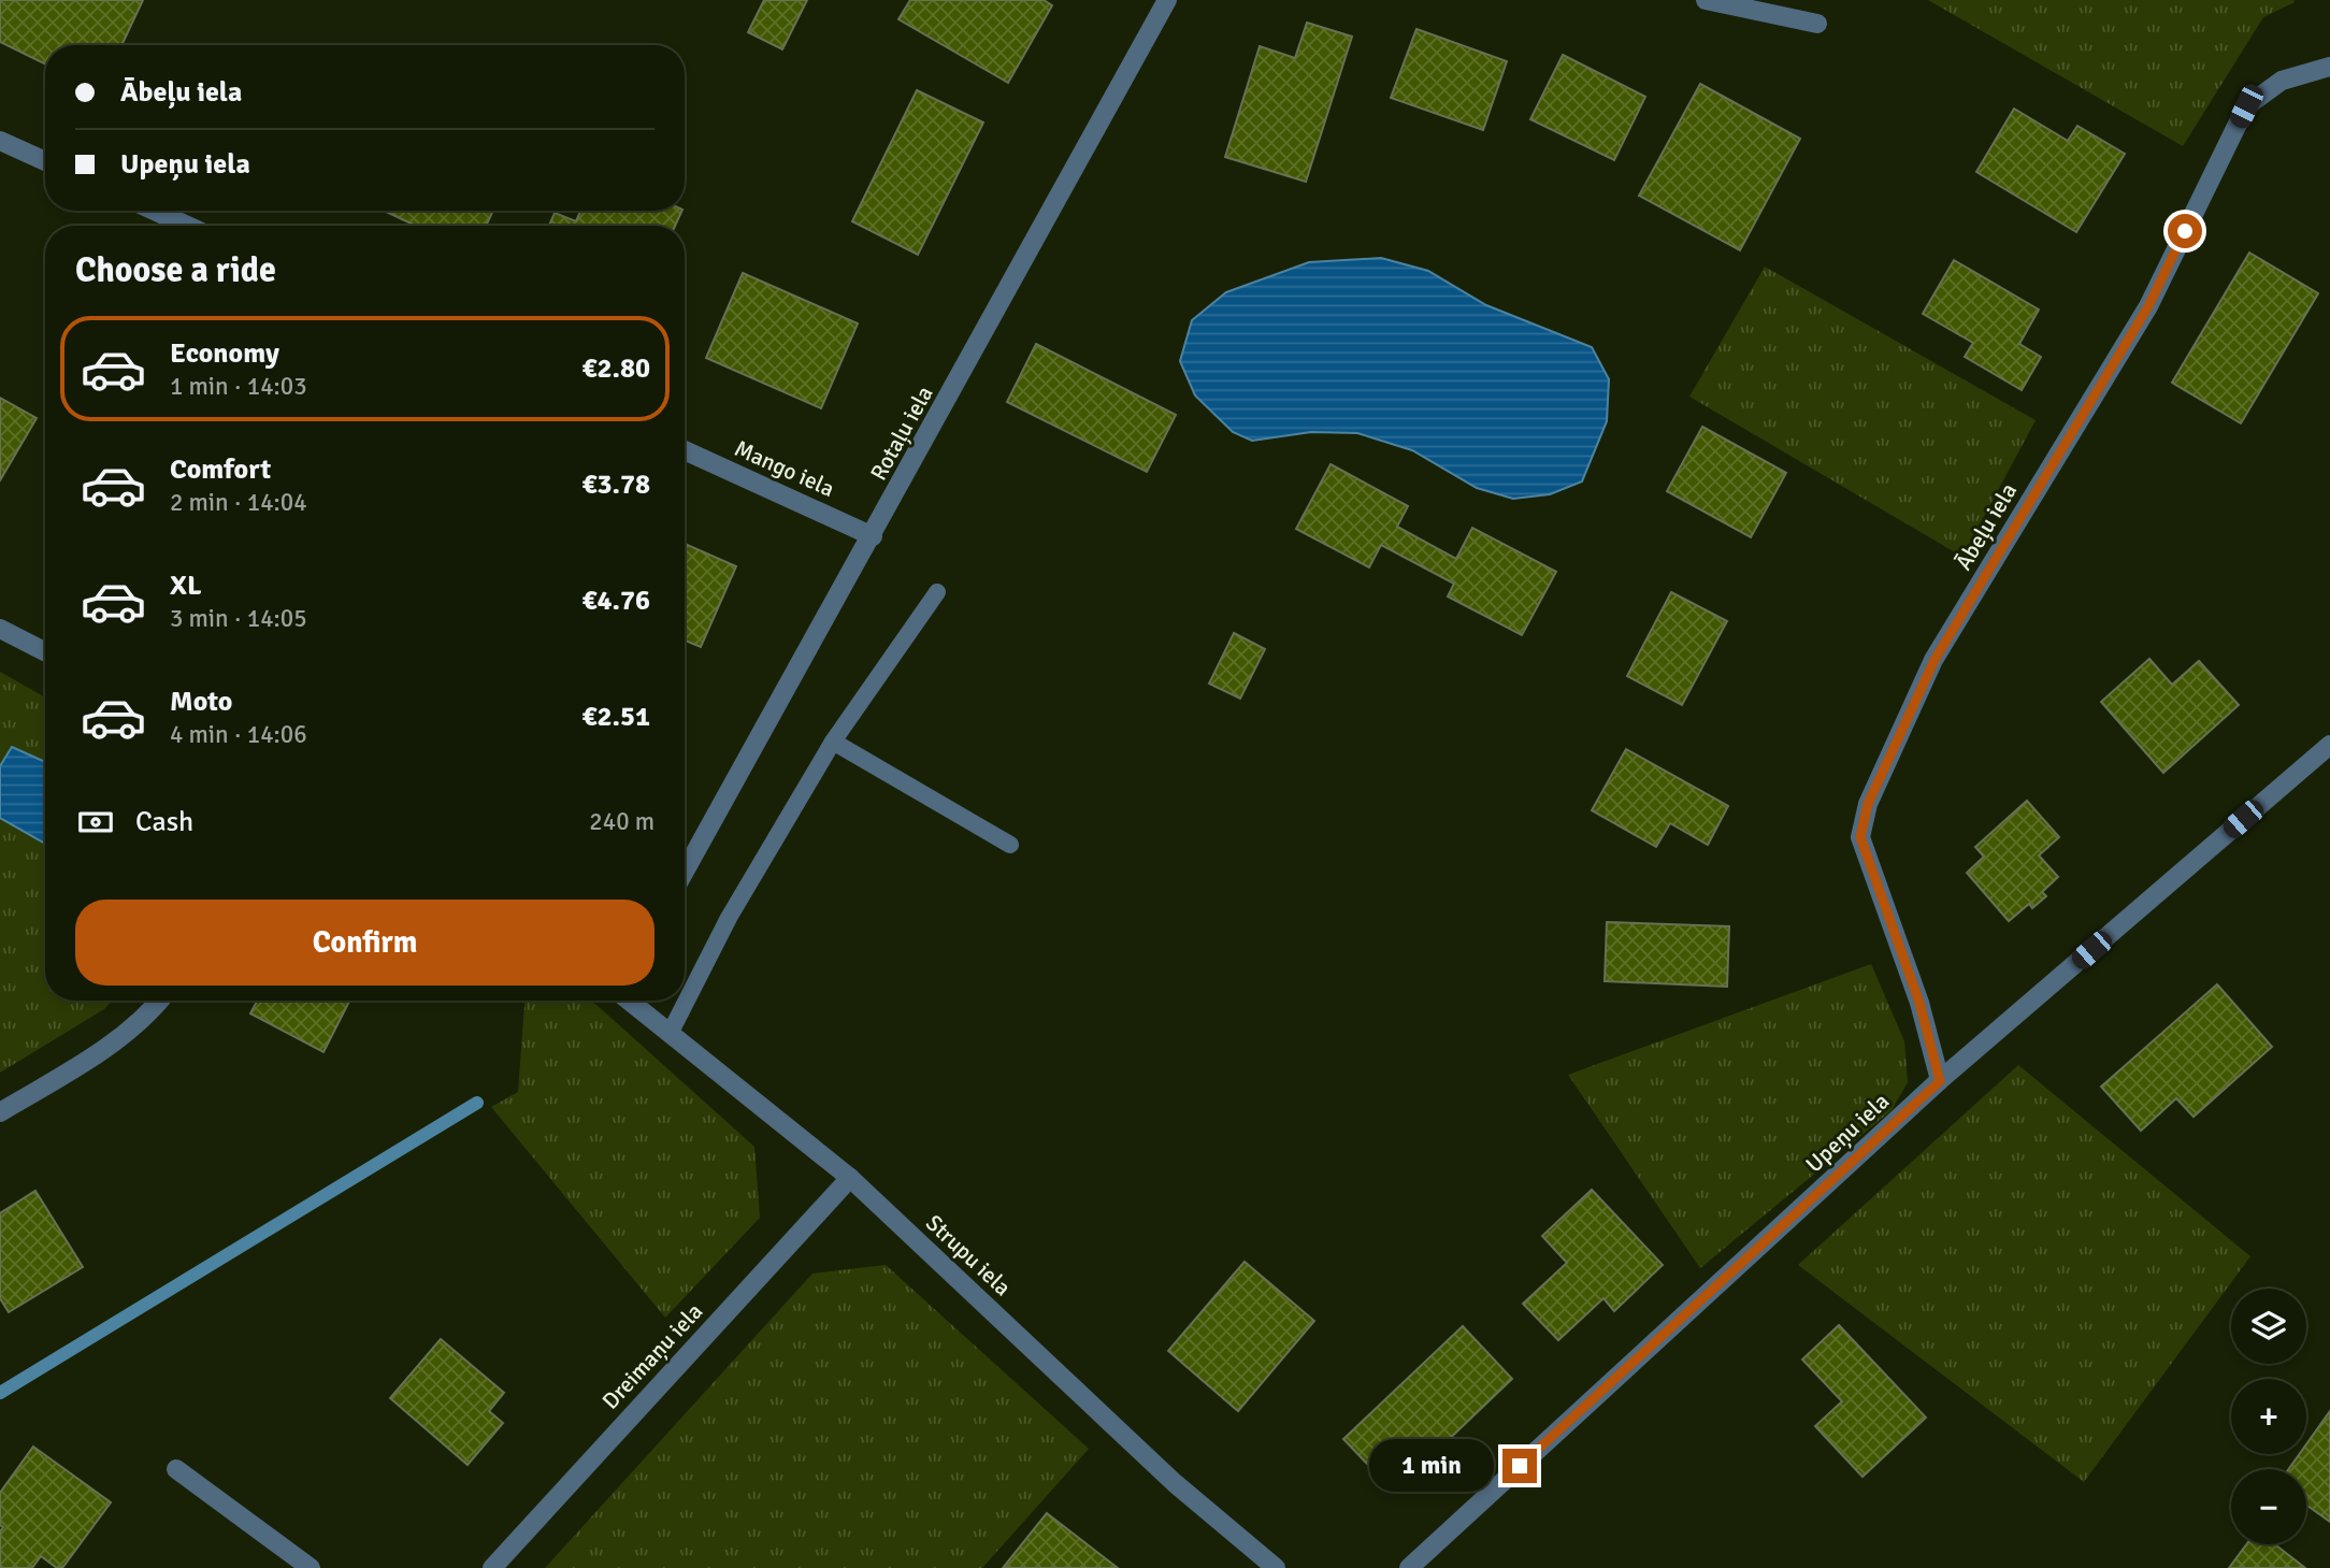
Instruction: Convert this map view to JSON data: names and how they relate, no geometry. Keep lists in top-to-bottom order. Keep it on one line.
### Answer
{"streets":{"street":["Rotaļu iela","Mango iela","Ābeļu iela","Upeņu iela","Strupu iela","Dreimaņu iela"]},"crossings":[["Rotaļu iela","Mango iela"],["Ābeļu iela","Upeņu iela"],["Strupu iela","Dreimaņu iela"]],"page":{"banner":["Ābeļu iela","Upeņu iela"],"heading":"Choose a ride","list":[{"name":"Economy","note":"1 min · 14:03","value":"€2.80"},{"name":"Comfort","note":"2 min · 14:04","value":"€3.78"},{"name":"XL","note":"3 min · 14:05","value":"€4.76"},{"name":"Moto","note":"4 min · 14:06","value":"€2.51"}],"pay":["Cash","240 m"],"buttons":"Confirm","map_buttons":["+","−"],"bubble":"1 min"}}
